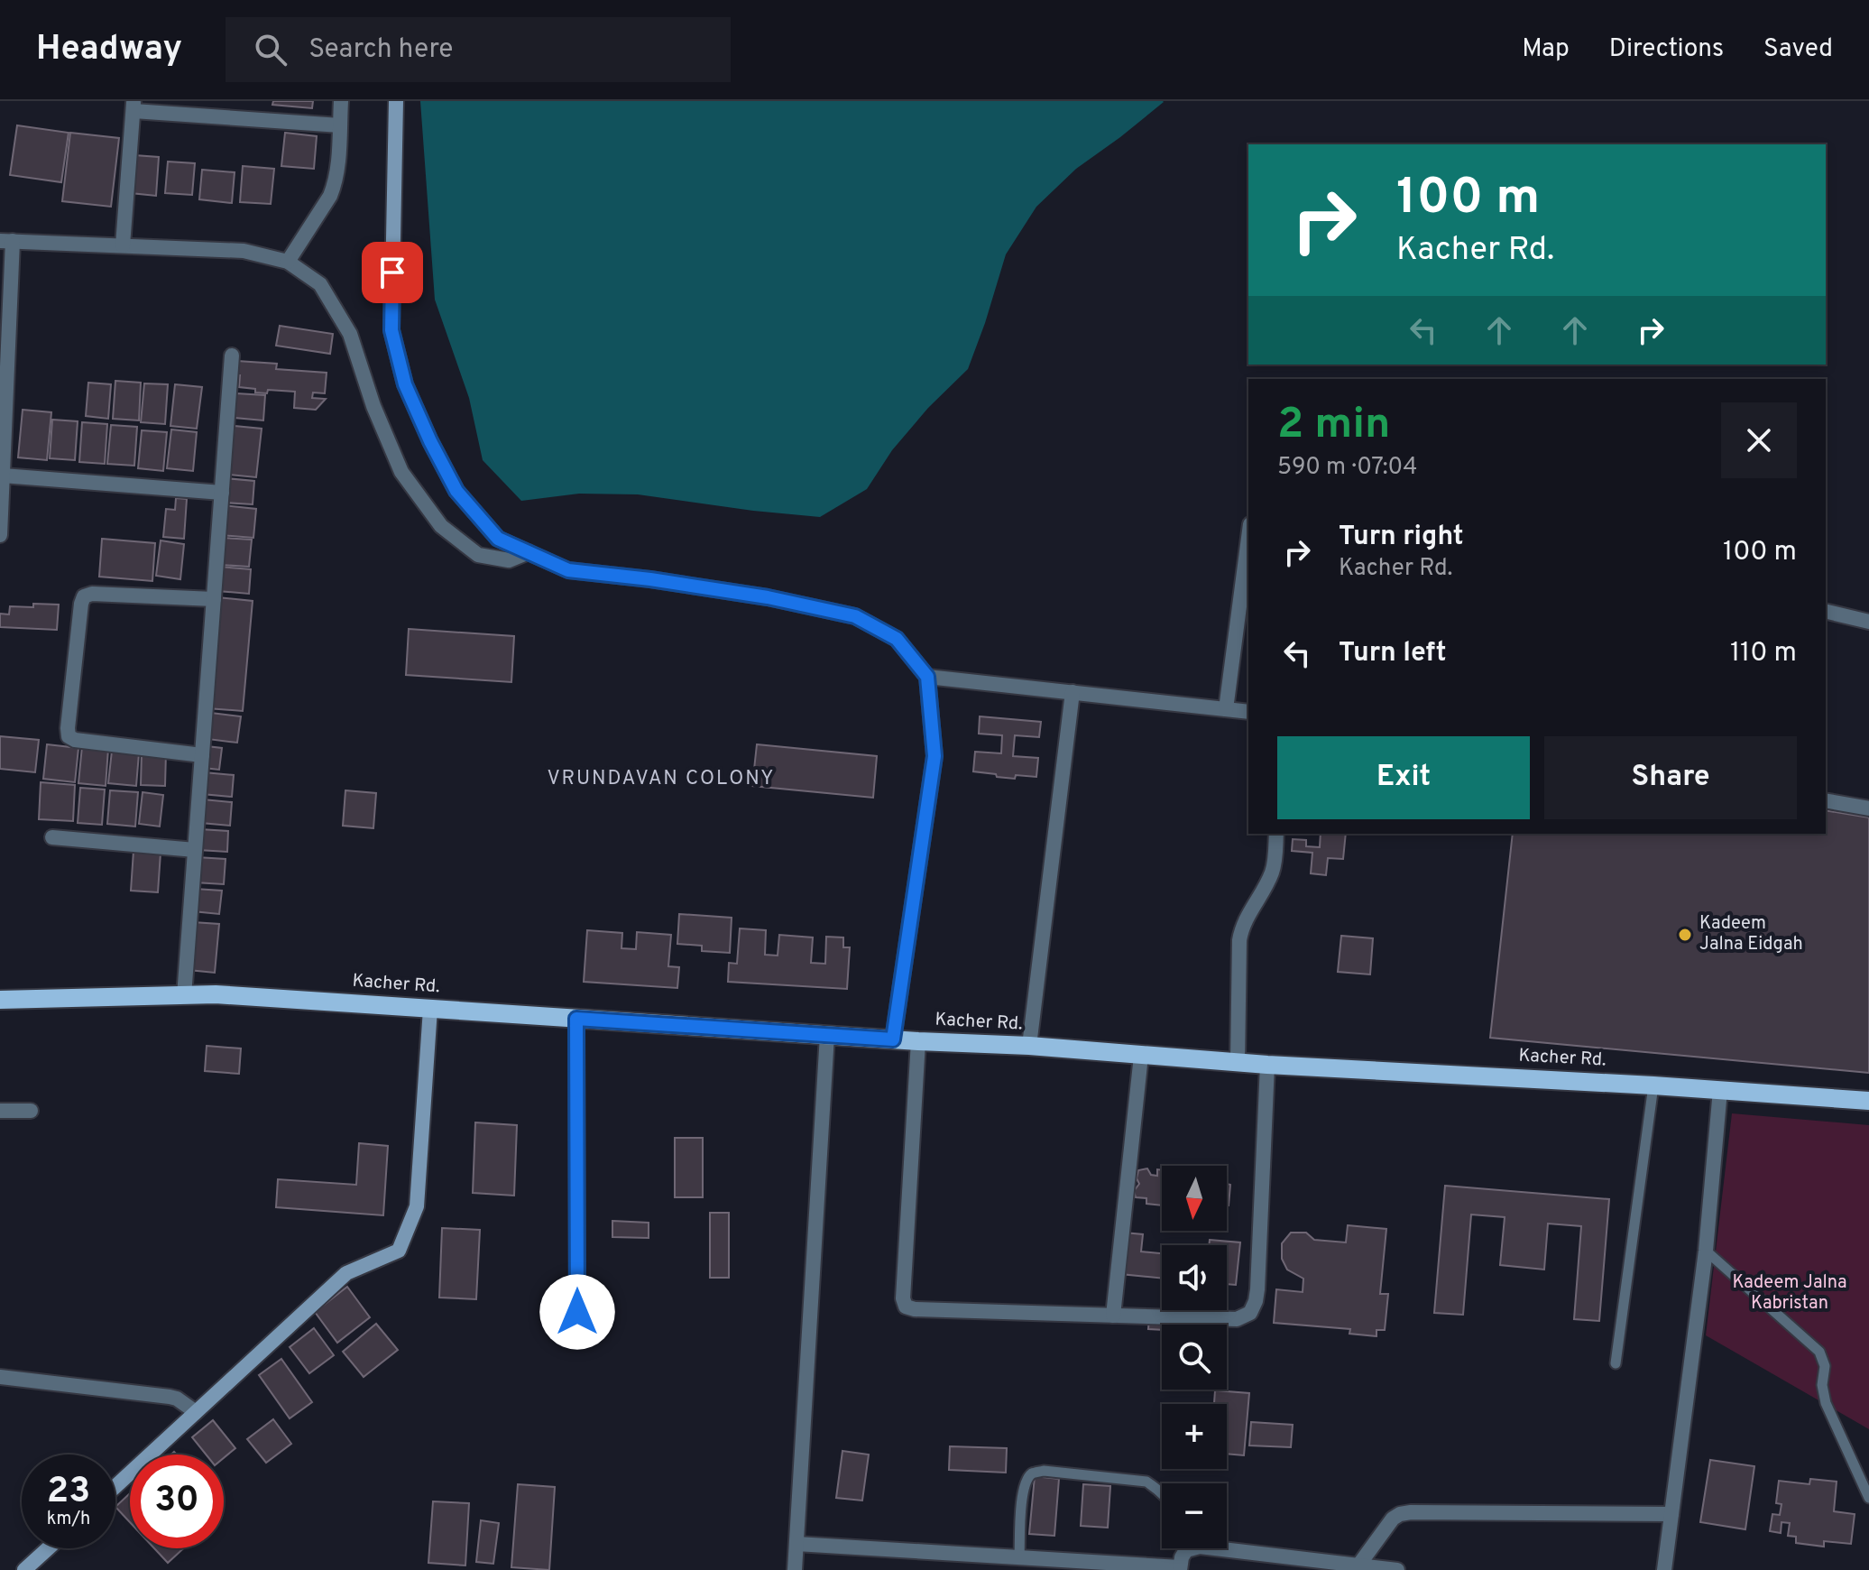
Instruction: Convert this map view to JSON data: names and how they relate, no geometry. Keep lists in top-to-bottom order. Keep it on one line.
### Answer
{"streets":{"main road":["Kacher Rd."]},"districts":["VRUNDAVAN COLONY"],"parks":["Kadeem Jalna Kabristan"],"places":["Kadeem Jalna Eidgah"],"north":"bottom","page":{"header":"Headway","search":"Search here","nav":["Map","Directions","Saved"],"turn":["100 m","Kacher Rd."],"heading":["2 min","590 m · 07:04"],"list":[{"name":"Turn right","note":"Kacher Rd.","value":"100 m"},{"name":"Turn left","value":"110 m"}],"buttons":["Exit","Share"],"map_buttons":["+","−"],"speed":"23 km/h","limit":"30"}}
